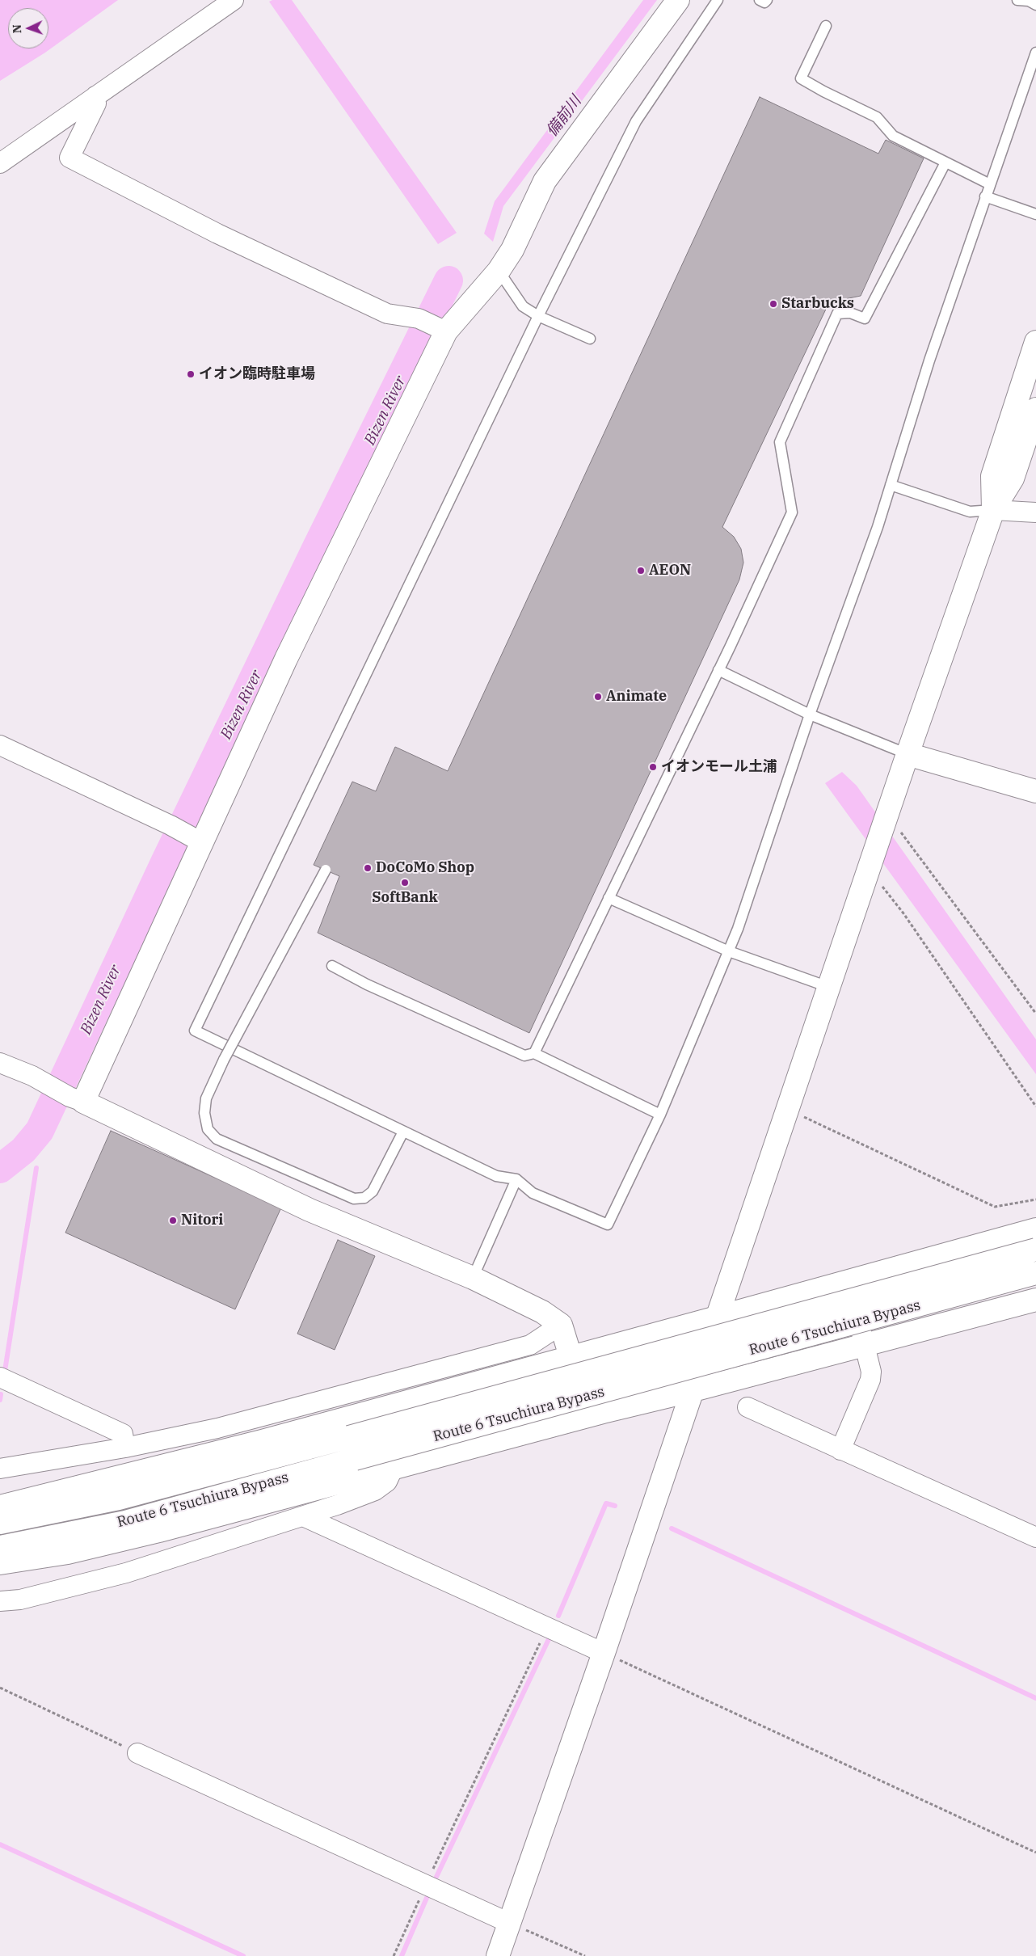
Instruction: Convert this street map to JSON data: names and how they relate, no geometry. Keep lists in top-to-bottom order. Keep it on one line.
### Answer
{"streets":{"main road":["Route 6 Tsuchiura Bypass"]},"water":["備前川","Bizen River"],"places":["Starbucks","イオン臨時駐車場","AEON","Animate","イオンモール土浦","DoCoMo Shop","SoftBank","Nitori"],"north":"left"}
